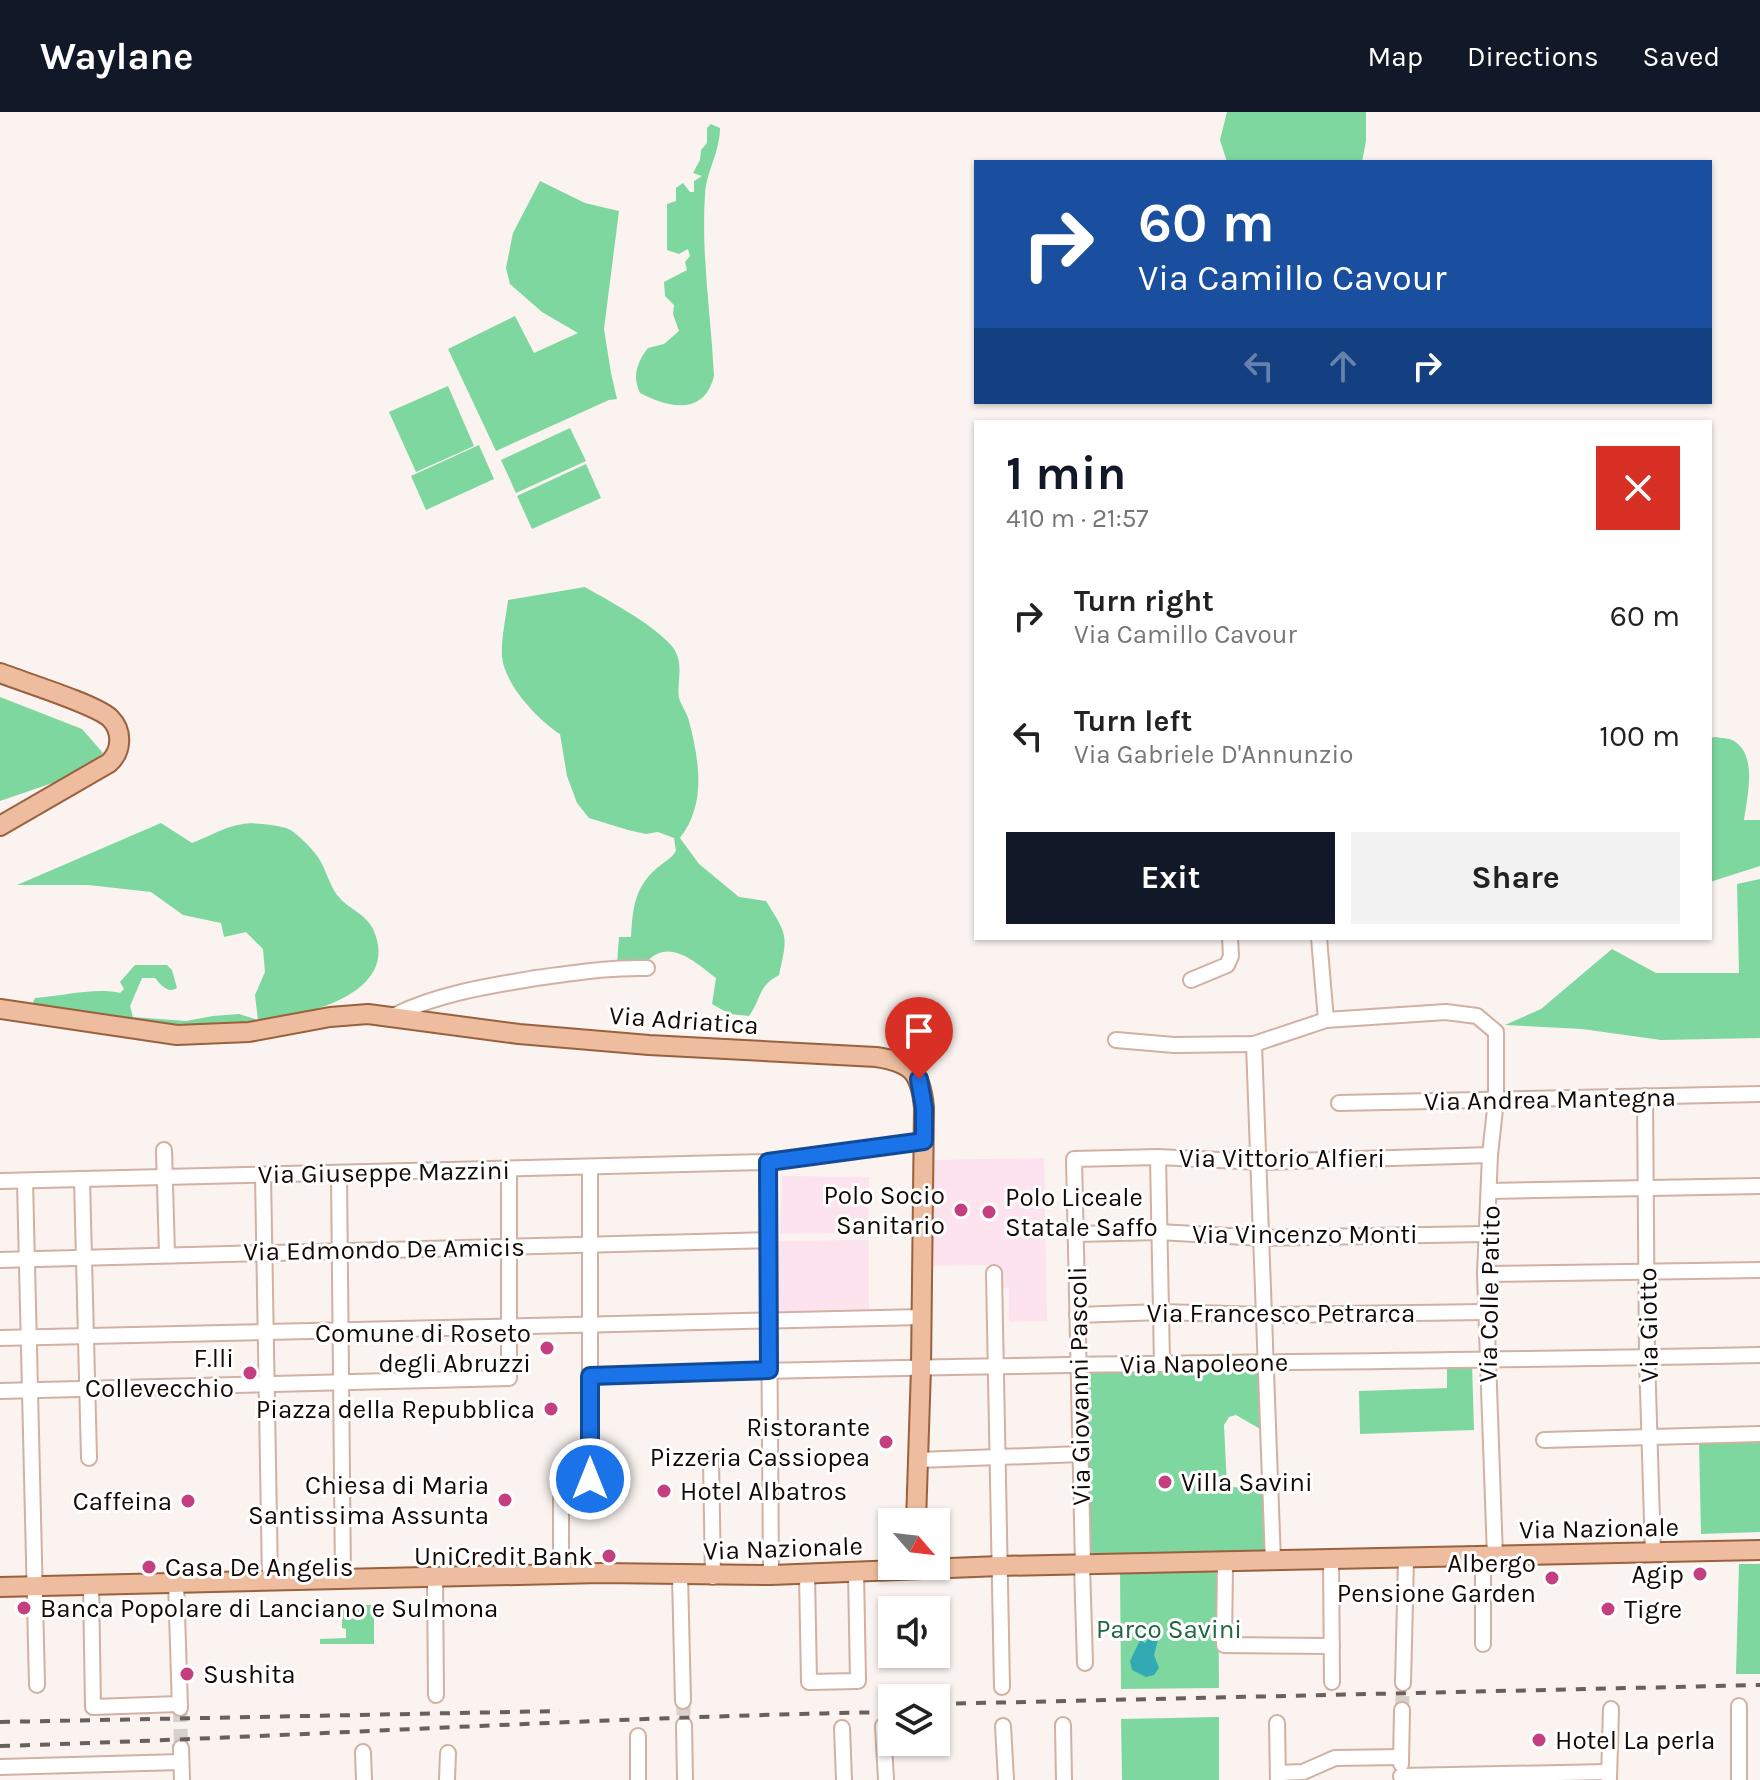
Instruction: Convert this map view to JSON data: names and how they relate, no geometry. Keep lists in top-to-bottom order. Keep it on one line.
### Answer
{"streets":{"main road":["Via Adriatica","Via Nazionale"],"street":["Via Andrea Mantegna","Via Vittorio Alfieri","Via Giuseppe Mazzini","Via Vincenzo Monti","Via Edmondo De Amicis","Via Colle Patito","Via Francesco Petrarca","Via Giotto","Via Napoleone","Via Giovanni Pascoli"]},"crossings":[["Via Adriatica","Via Giuseppe Mazzini"],["Via Adriatica","Via Napoleone"],["Via Andrea Mantegna","Via Colle Patito"],["Via Andrea Mantegna","Via Giotto"],["Via Vittorio Alfieri","Via Colle Patito"],["Via Vittorio Alfieri","Via Giovanni Pascoli"],["Via Vincenzo Monti","Via Colle Patito"],["Via Vincenzo Monti","Via Giovanni Pascoli"],["Via Colle Patito","Via Francesco Petrarca"],["Via Colle Patito","Via Napoleone"],["Via Colle Patito","Via Nazionale"],["Via Francesco Petrarca","Via Giovanni Pascoli"],["Via Giotto","Via Napoleone"],["Via Giotto","Via Nazionale"],["Via Napoleone","Via Giovanni Pascoli"],["Via Giovanni Pascoli","Via Nazionale"]],"parks":["Parco Savini"],"places":["Polo Socio Sanitario","Polo Liceale Statale Saffo","Comune di Roseto degli Abruzzi","F.lli Collevecchio","Piazza della Repubblica","Ristorante Pizzeria Cassiopea","Villa Savini","Hotel Albatros","Chiesa di Maria Santissima Assunta","Caffeina","UniCredit Bank","Casa De Angelis","Agip","Albergo Pensione Garden","Banca Popolare di Lanciano e Sulmona","Tigre","Sushita","Hotel La perla"],"north":"bottom right","page":{"header":"Waylane","nav":["Map","Directions","Saved"],"turn":["60 m","Via Camillo Cavour"],"heading":["1 min","410 m · 21:57"],"list":[{"name":"Turn right","note":"Via Camillo Cavour","value":"60 m"},{"name":"Turn left","note":"Via Gabriele D'Annunzio","value":"100 m"}],"buttons":["Exit","Share"]}}
